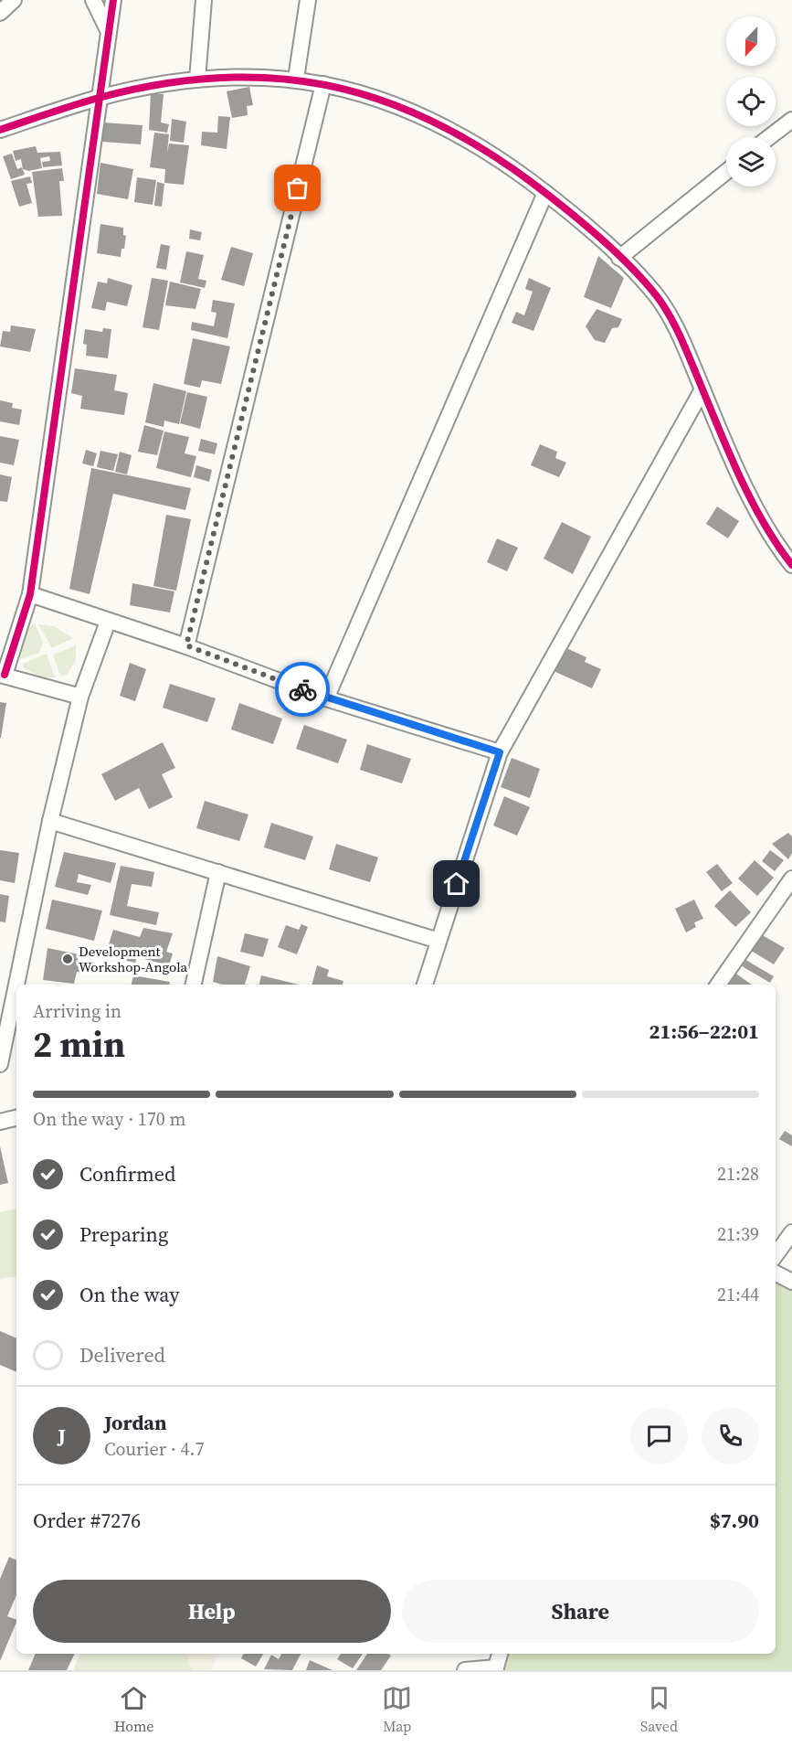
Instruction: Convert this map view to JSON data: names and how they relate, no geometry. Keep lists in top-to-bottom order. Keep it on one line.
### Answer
{"places":["Development Workshop-Angola"],"north":"bottom","page":{"heading":["2 min","Arriving in","21:56–22:01"],"panel":["Jordan","Courier · 4.7","Order #7276","$7.90"],"bar":"On the way · 170 m","list":[["Confirmed","21:28"],["Preparing","21:39"],["On the way","21:44"],"Delivered"],"round":"J","buttons":["Help","Share"],"tabs":["Home","Map","Saved"]}}
